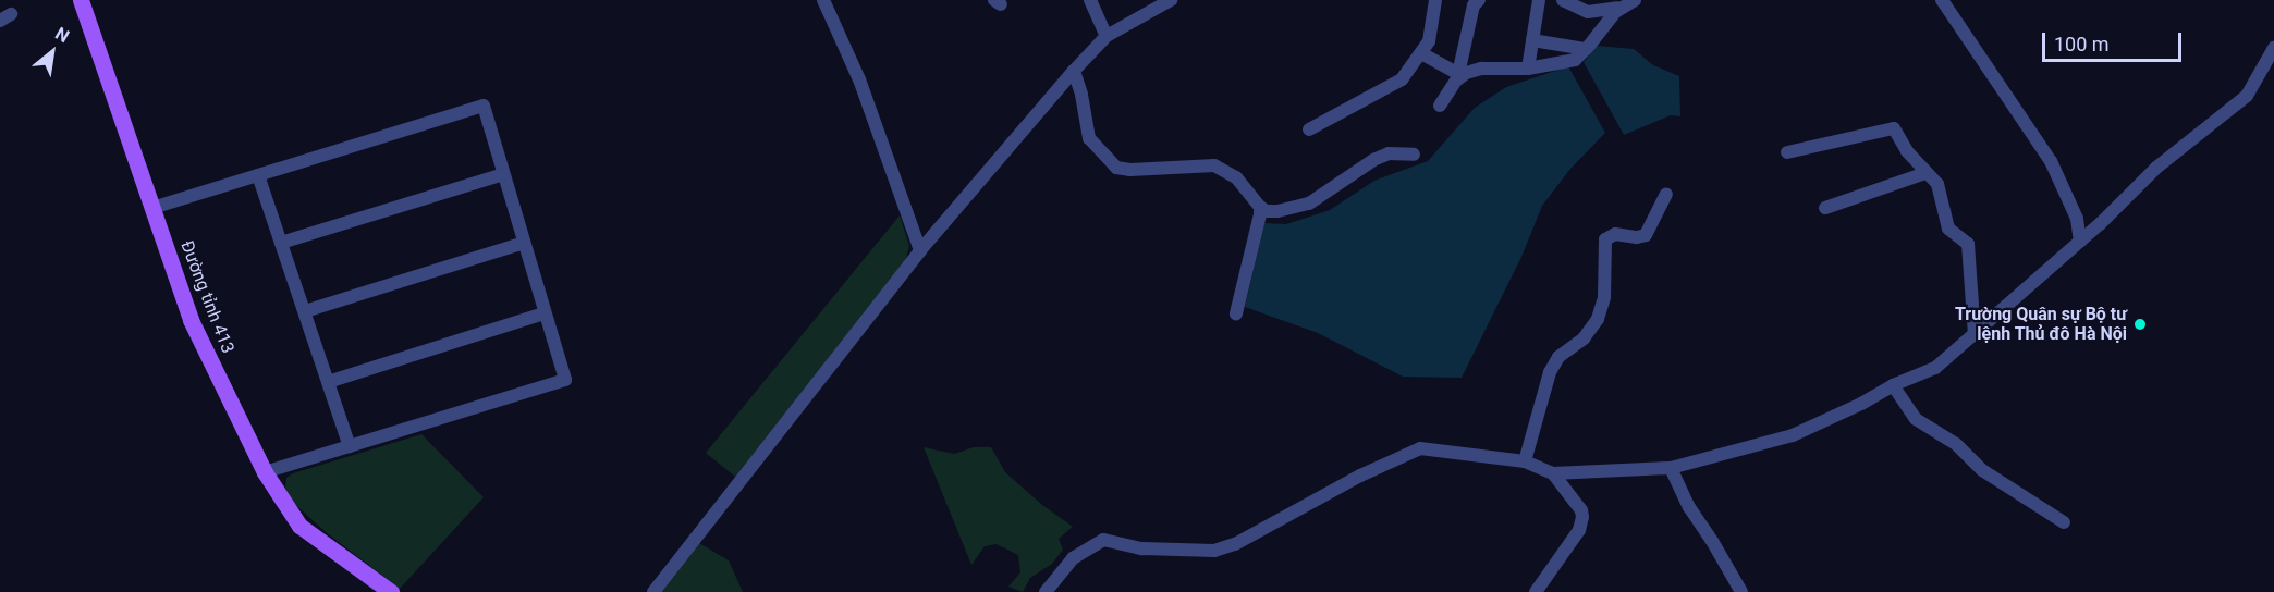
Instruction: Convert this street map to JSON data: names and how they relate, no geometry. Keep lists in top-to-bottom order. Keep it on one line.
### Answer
{"streets":{"main road":["Đường tỉnh 413"]},"places":["Trường Quân sự Bộ tư lệnh Thủ đô Hà Nội"],"scale_bar":"100 m","north":"top right"}
